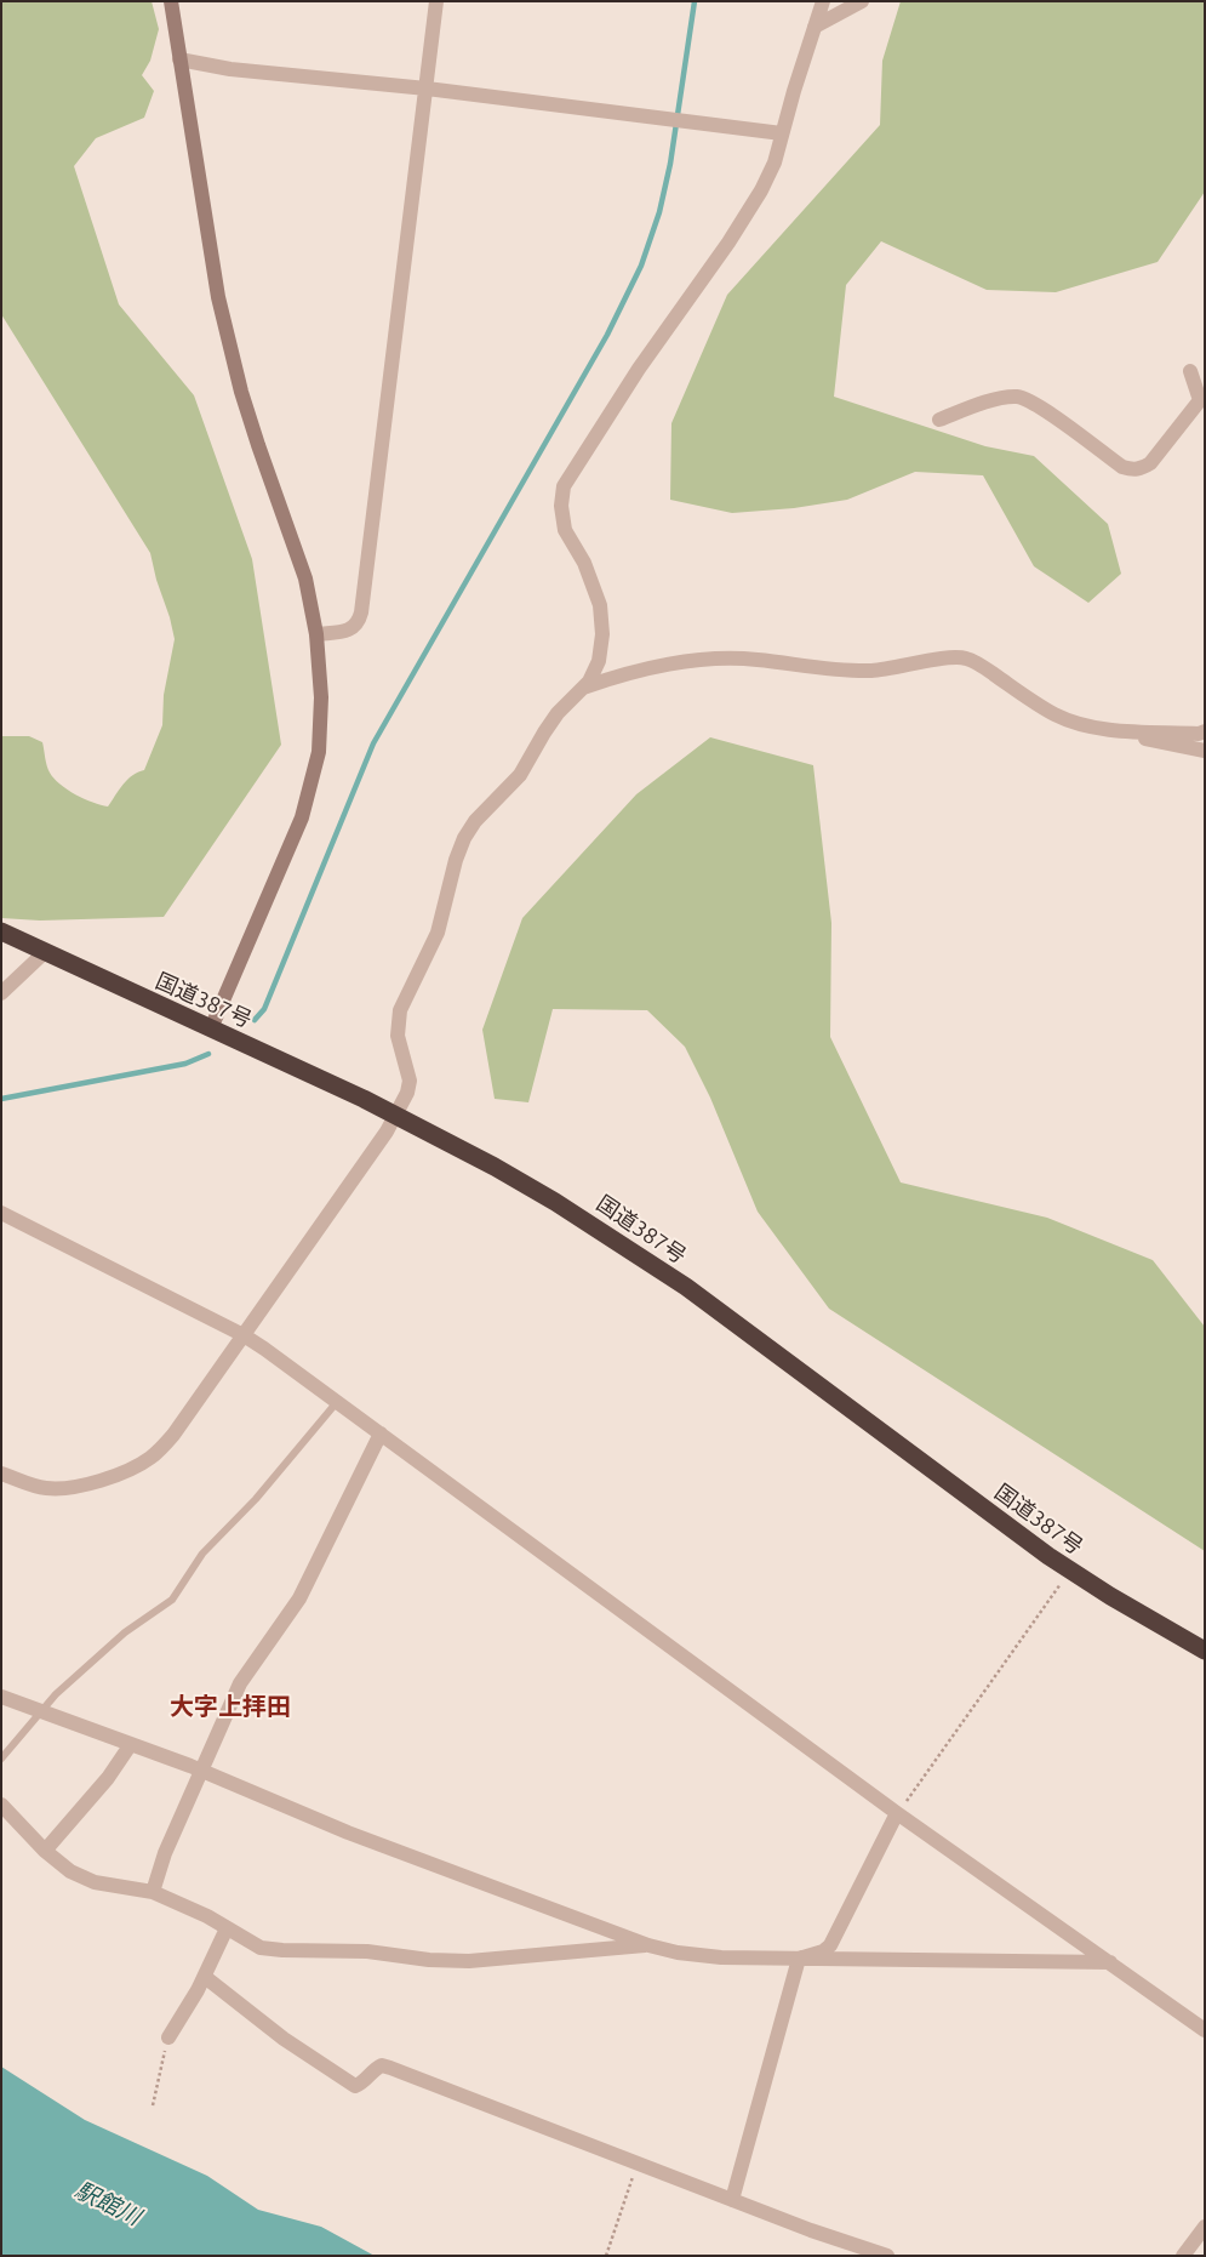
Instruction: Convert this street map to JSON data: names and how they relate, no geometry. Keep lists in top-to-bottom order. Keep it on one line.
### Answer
{"streets":{"highway":["国道387号"]},"districts":["大字上拝田"],"water":["駅館川"]}
